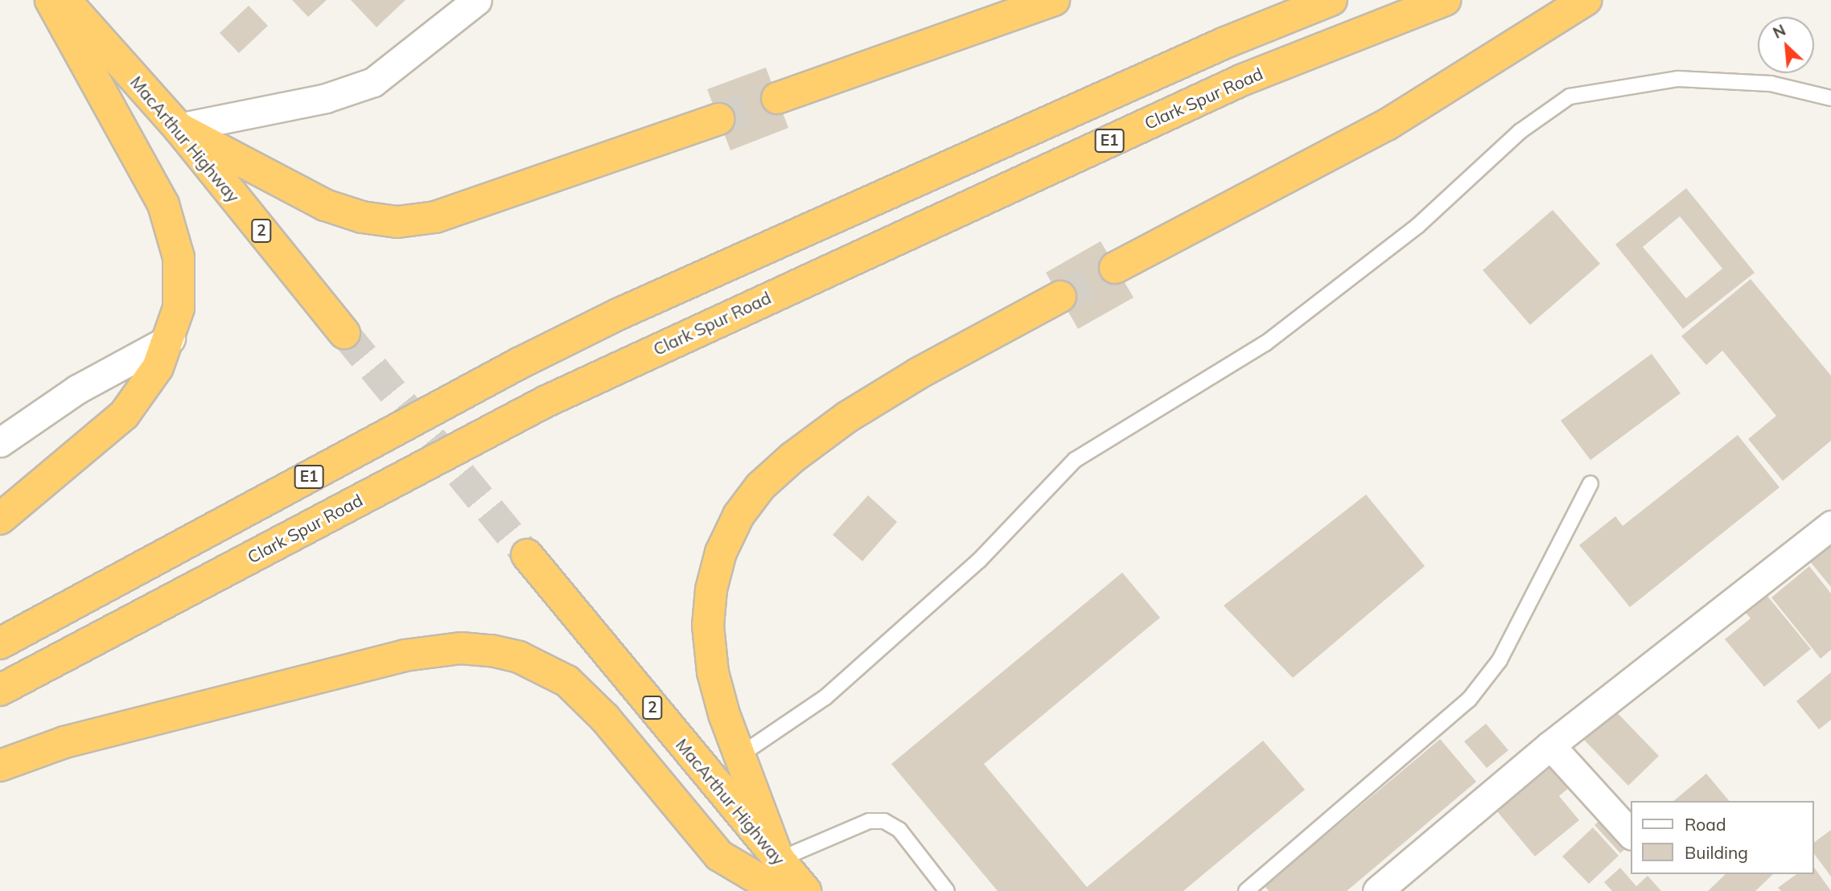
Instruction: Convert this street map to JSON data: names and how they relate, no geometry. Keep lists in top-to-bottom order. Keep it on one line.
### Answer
{"streets":{"highway":["Clark Spur Road","MacArthur Highway","E1","2"]},"legend":["Road","Building"],"north":"top left"}
